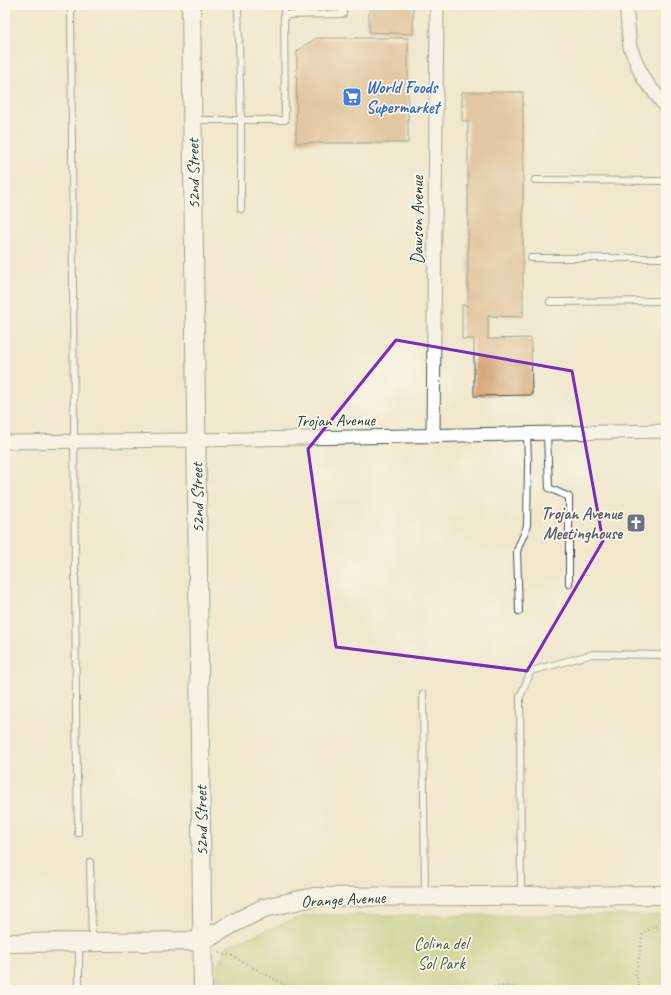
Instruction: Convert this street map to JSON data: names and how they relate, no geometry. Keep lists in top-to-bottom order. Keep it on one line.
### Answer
{"streets":{"street":["52nd Street","Dawson Avenue","Trojan Avenue","Orange Avenue"]},"crossings":[["52nd Street","Trojan Avenue"],["52nd Street","Orange Avenue"],["Dawson Avenue","Trojan Avenue"]],"parks":["Colina del Sol Park"],"places":{"supermarket":["World Foods Supermarket"],"church":["Trojan Avenue Meetinghouse"]}}
